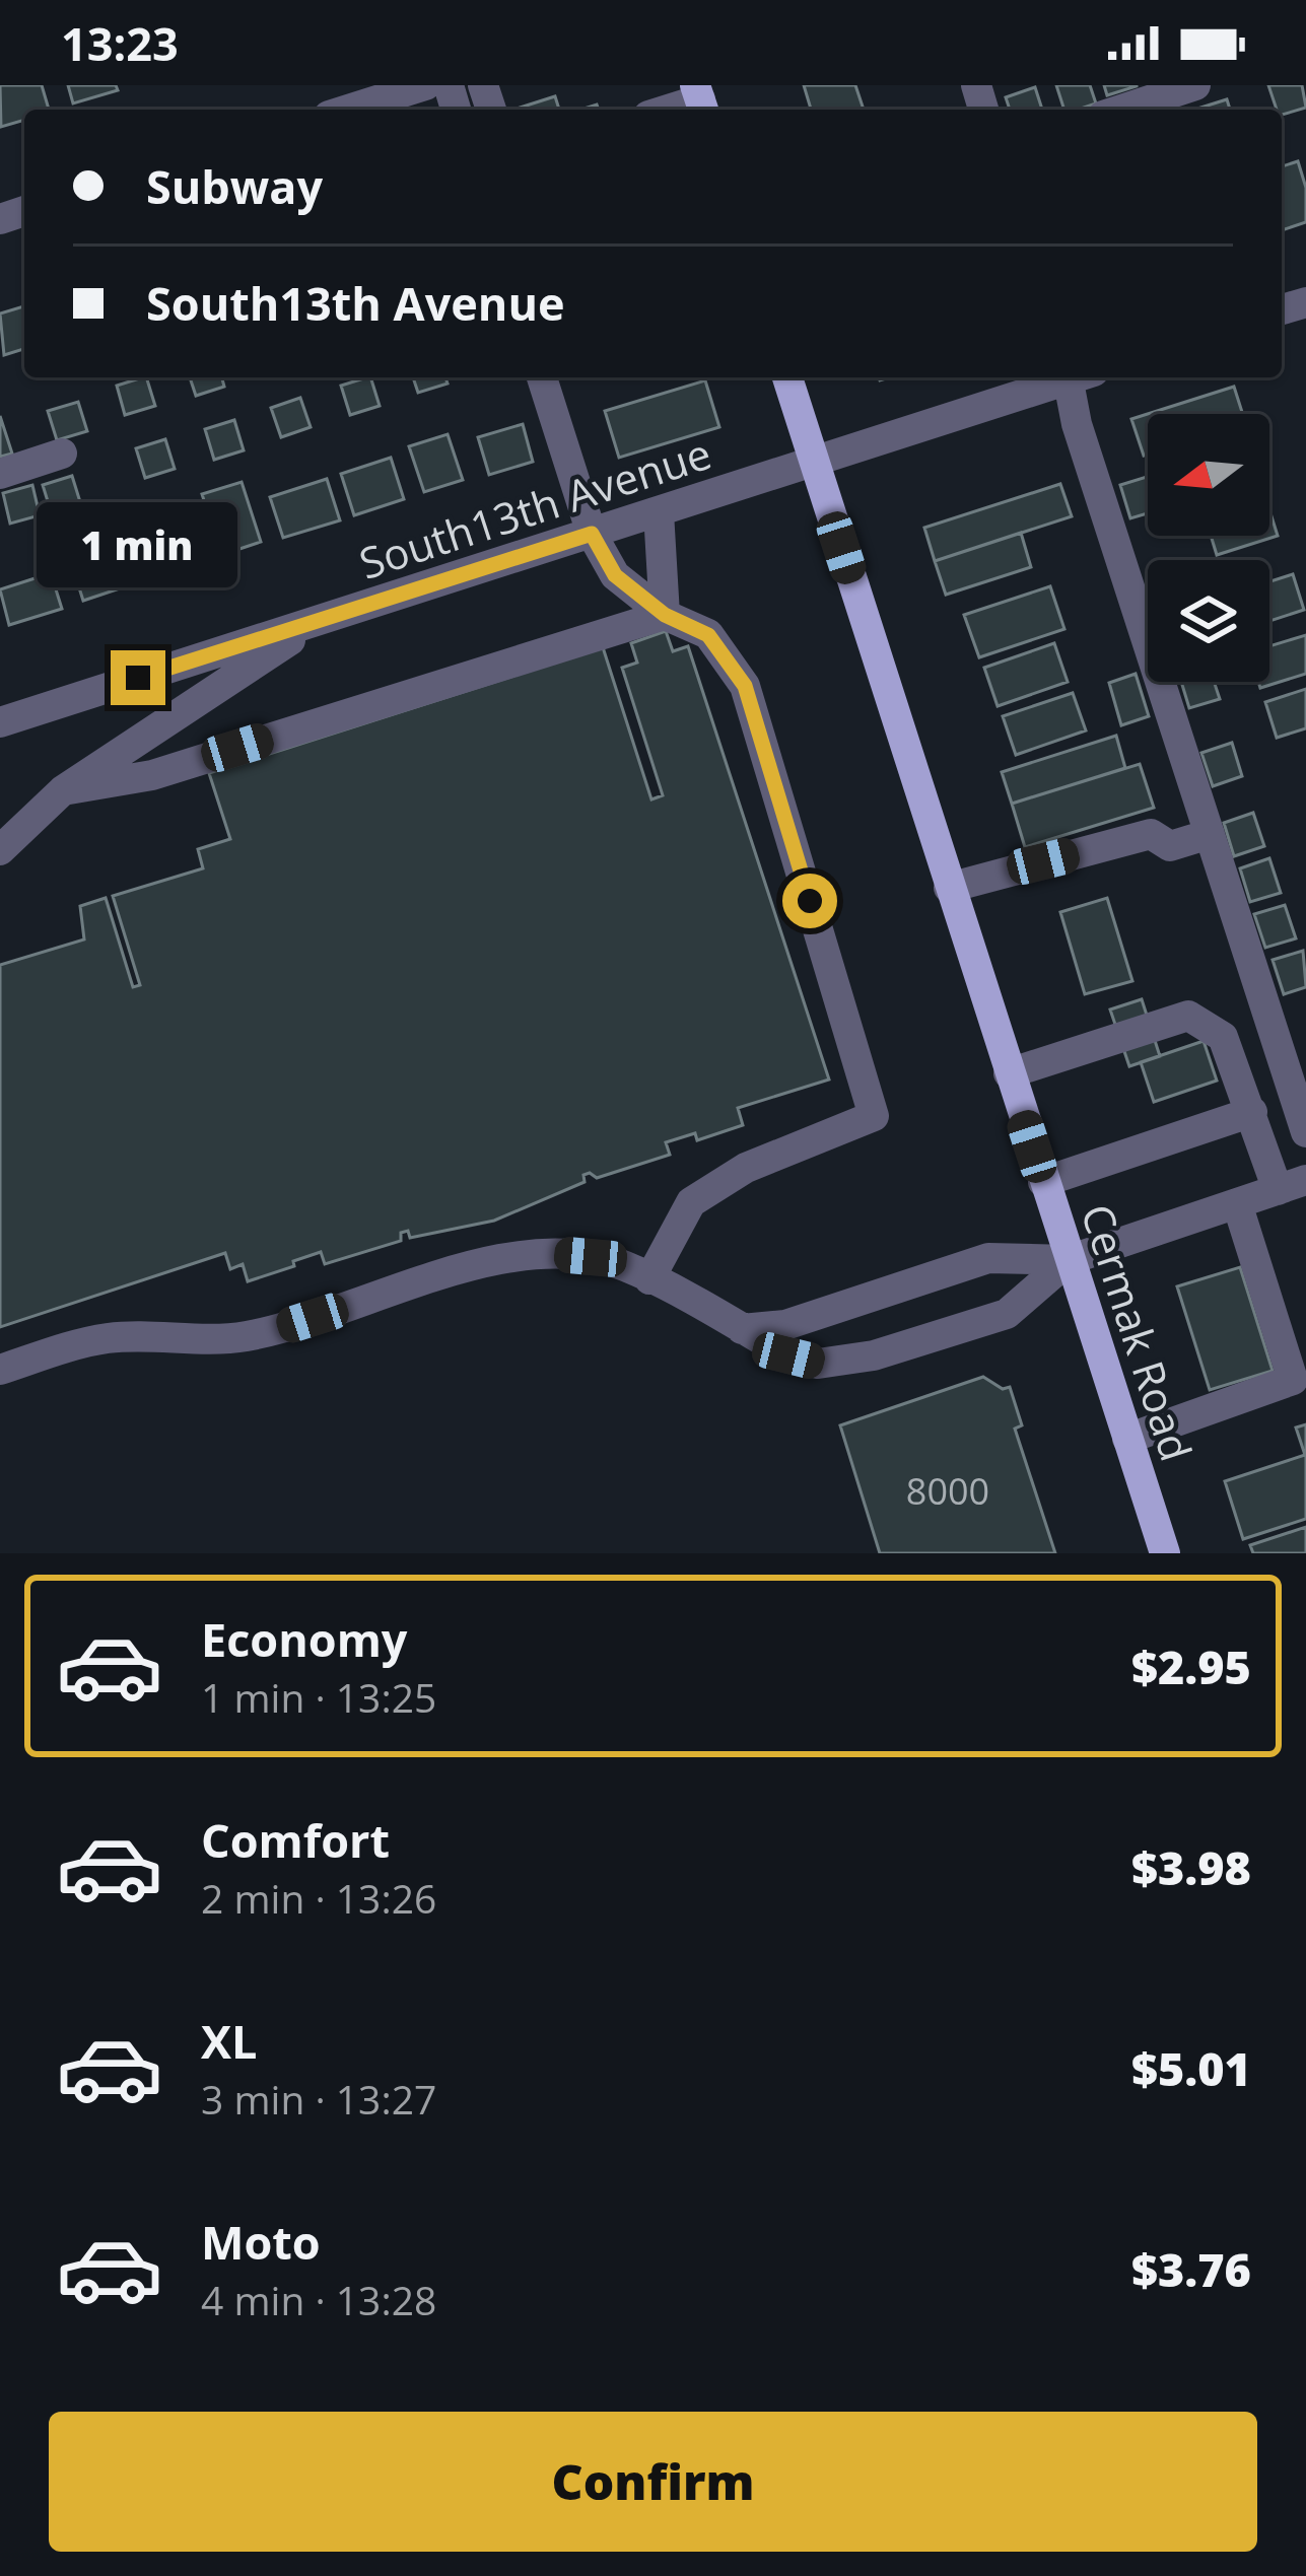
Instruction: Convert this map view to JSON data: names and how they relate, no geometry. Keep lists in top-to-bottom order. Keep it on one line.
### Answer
{"streets":{"main road":["Cermak Road"],"street":["South13th Avenue"]},"crossings":[["South13th Avenue","Cermak Road"]],"house_numbers":["8000"],"north":"left","page":{"status":"13:23","banner":["Subway","South13th Avenue"],"bubble":"1 min","list":[{"name":"Economy","note":"1 min · 13:25","value":"$2.95"},{"name":"Comfort","note":"2 min · 13:26","value":"$3.98"},{"name":"XL","note":"3 min · 13:27","value":"$5.01"},{"name":"Moto","note":"4 min · 13:28","value":"$3.76"}],"buttons":"Confirm"}}
